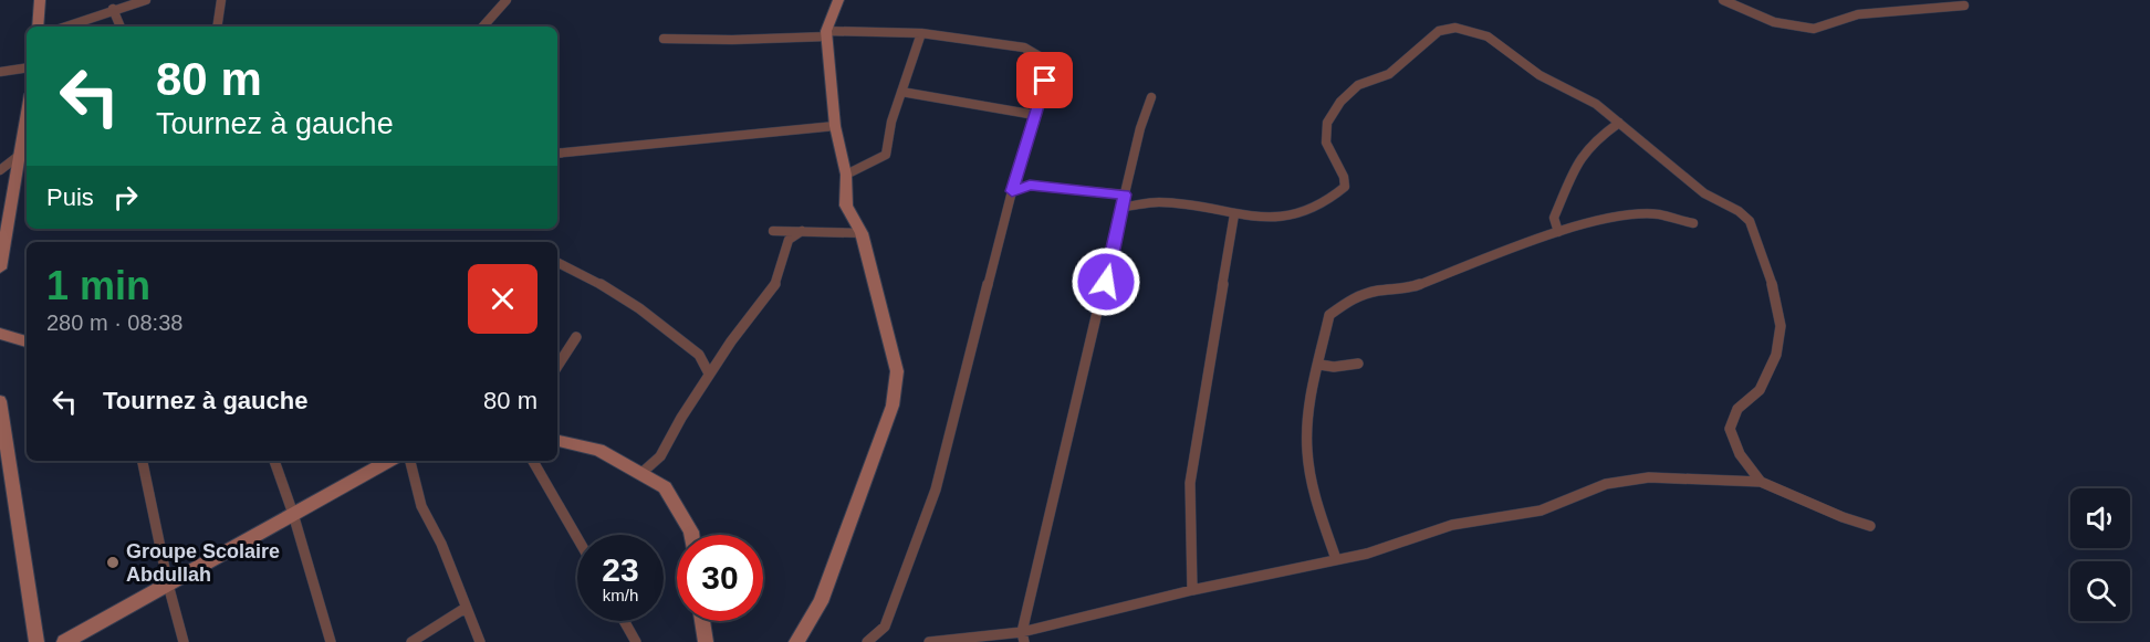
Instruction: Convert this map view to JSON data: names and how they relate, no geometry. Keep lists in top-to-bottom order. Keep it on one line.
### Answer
{"places":["Groupe Scolaire Abdullah"],"page":{"turn":["80 m","Tournez à gauche"],"then":"Puis","heading":["1 min","280 m · 08:38"],"list":[{"name":"Tournez à gauche","value":"80 m"}],"speed":"23 km/h","limit":"30"}}
